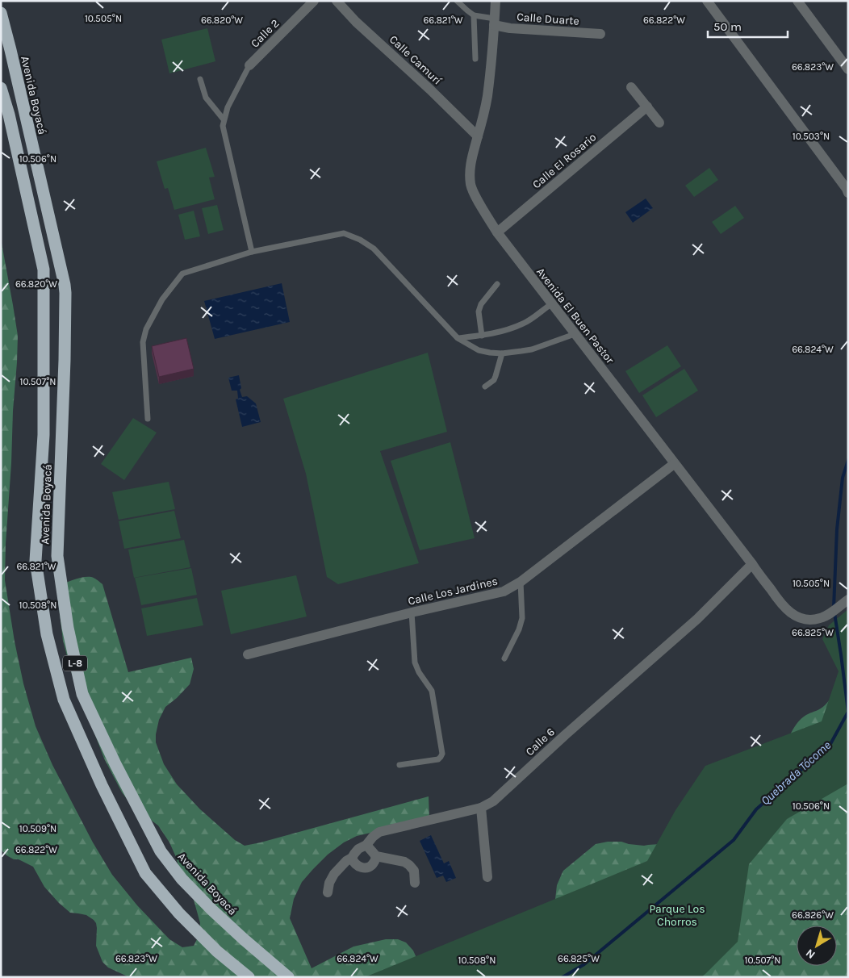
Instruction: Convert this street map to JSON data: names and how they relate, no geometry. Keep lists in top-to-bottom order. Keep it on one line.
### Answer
{"streets":{"highway":["Avenida Boyacá","L-8"],"street":["Calle Duarte","Calle 2","Calle Camurí","Calle El Rosario","Avenida El Buen Pastor","Calle Los Jardines","Calle 6"]},"crossings":[["Calle Duarte","Avenida El Buen Pastor"],["Calle Camurí","Avenida El Buen Pastor"],["Calle El Rosario","Avenida El Buen Pastor"],["Avenida El Buen Pastor","Calle Los Jardines"],["Avenida El Buen Pastor","Calle 6"]],"water":["Quebrada Tócome"],"parks":["Parque Los Chorros"],"scale_bar":"50 m","north":"bottom left","coordinates":["10.505°N","66.820°W","66.821°W","66.822°W","66.823°W","10.503°N","10.506°N","66.824°W","10.507°N","10.508°N","66.825°W","10.509°N","66.826°W"]}
